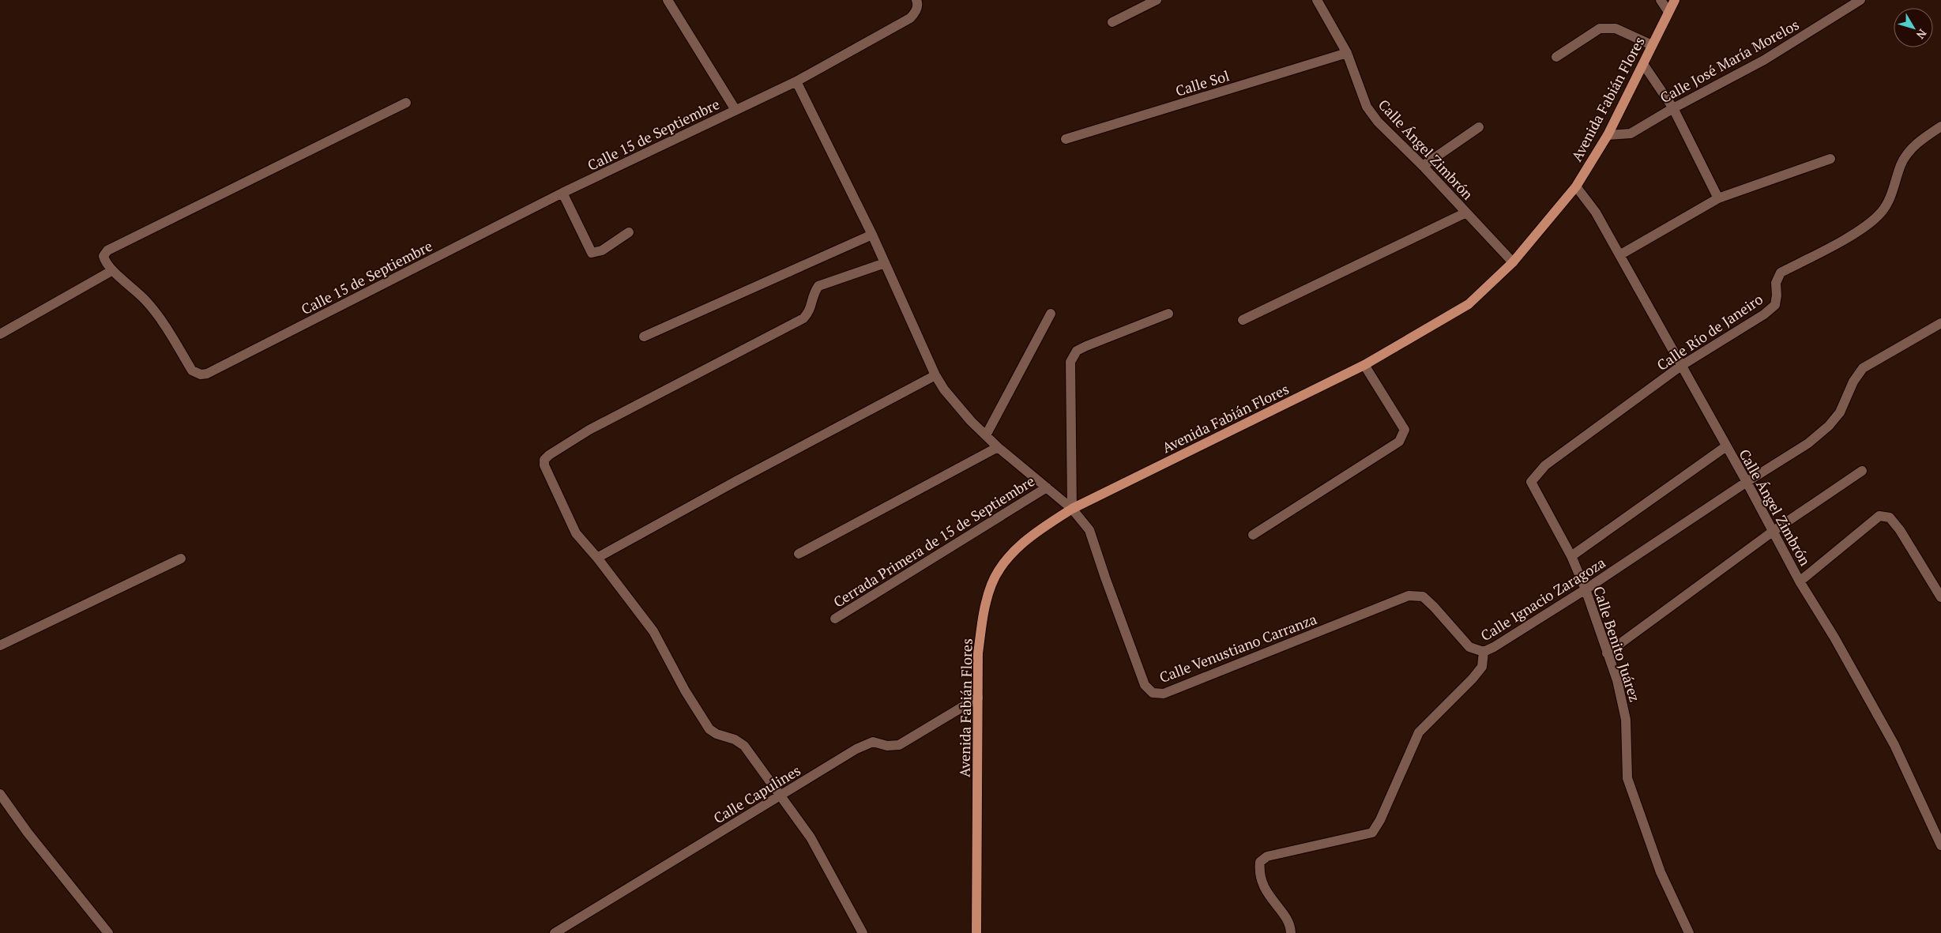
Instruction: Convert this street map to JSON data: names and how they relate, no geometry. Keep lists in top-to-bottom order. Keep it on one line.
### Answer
{"streets":{"main road":["Avenida Fabián Flores"],"street":["Calle José María Morelos","Calle Sol","Calle 15 de Septiembre","Calle Ángel Zimbrón","Calle Río de Janeiro","Cerrada Primera de 15 de Septiembre","Calle Ignacio Zaragoza","Calle Benito Juárez","Calle Venustiano Carranza","Calle Capulines"]},"crossings":[["Calle José María Morelos","Avenida Fabián Flores"],["Calle Sol","Calle Ángel Zimbrón"],["Avenida Fabián Flores","Calle Ángel Zimbrón"],["Avenida Fabián Flores","Calle Venustiano Carranza"],["Avenida Fabián Flores","Calle Capulines"],["Calle Ángel Zimbrón","Calle Río de Janeiro"],["Calle Ángel Zimbrón","Calle Ignacio Zaragoza"],["Calle Río de Janeiro","Calle Benito Juárez"],["Calle Ignacio Zaragoza","Calle Benito Juárez"],["Calle Ignacio Zaragoza","Calle Venustiano Carranza"]],"north":"bottom right"}
